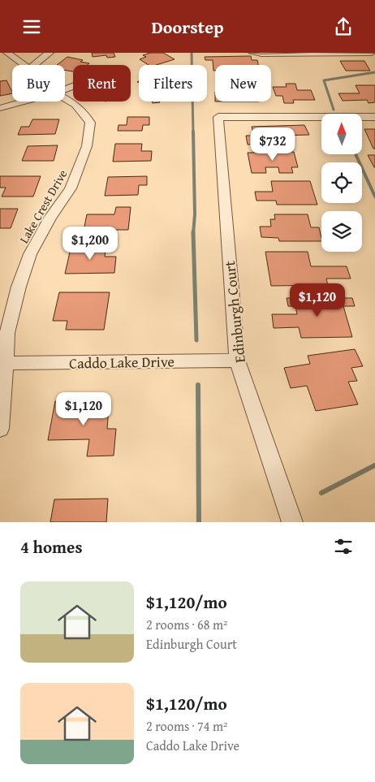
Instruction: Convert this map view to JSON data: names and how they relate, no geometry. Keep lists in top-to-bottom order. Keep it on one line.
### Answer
{"streets":{"street":["Lake Crest Drive","Edinburgh Court","Caddo Lake Drive"]},"crossings":[["Lake Crest Drive","Caddo Lake Drive"],["Edinburgh Court","Caddo Lake Drive"]],"north":"top","page":{"header":"Doorstep","chip":["Buy","Rent","Filters","New"],"price":["$732","$1,200","$1,120","$1,120"],"heading":"4 homes","list":[{"name":"$1,120/mo","note":"2 rooms · 68 m² · Edinburgh Court"},{"name":"$1,120/mo","note":"2 rooms · 74 m² · Caddo Lake Drive"}]}}
